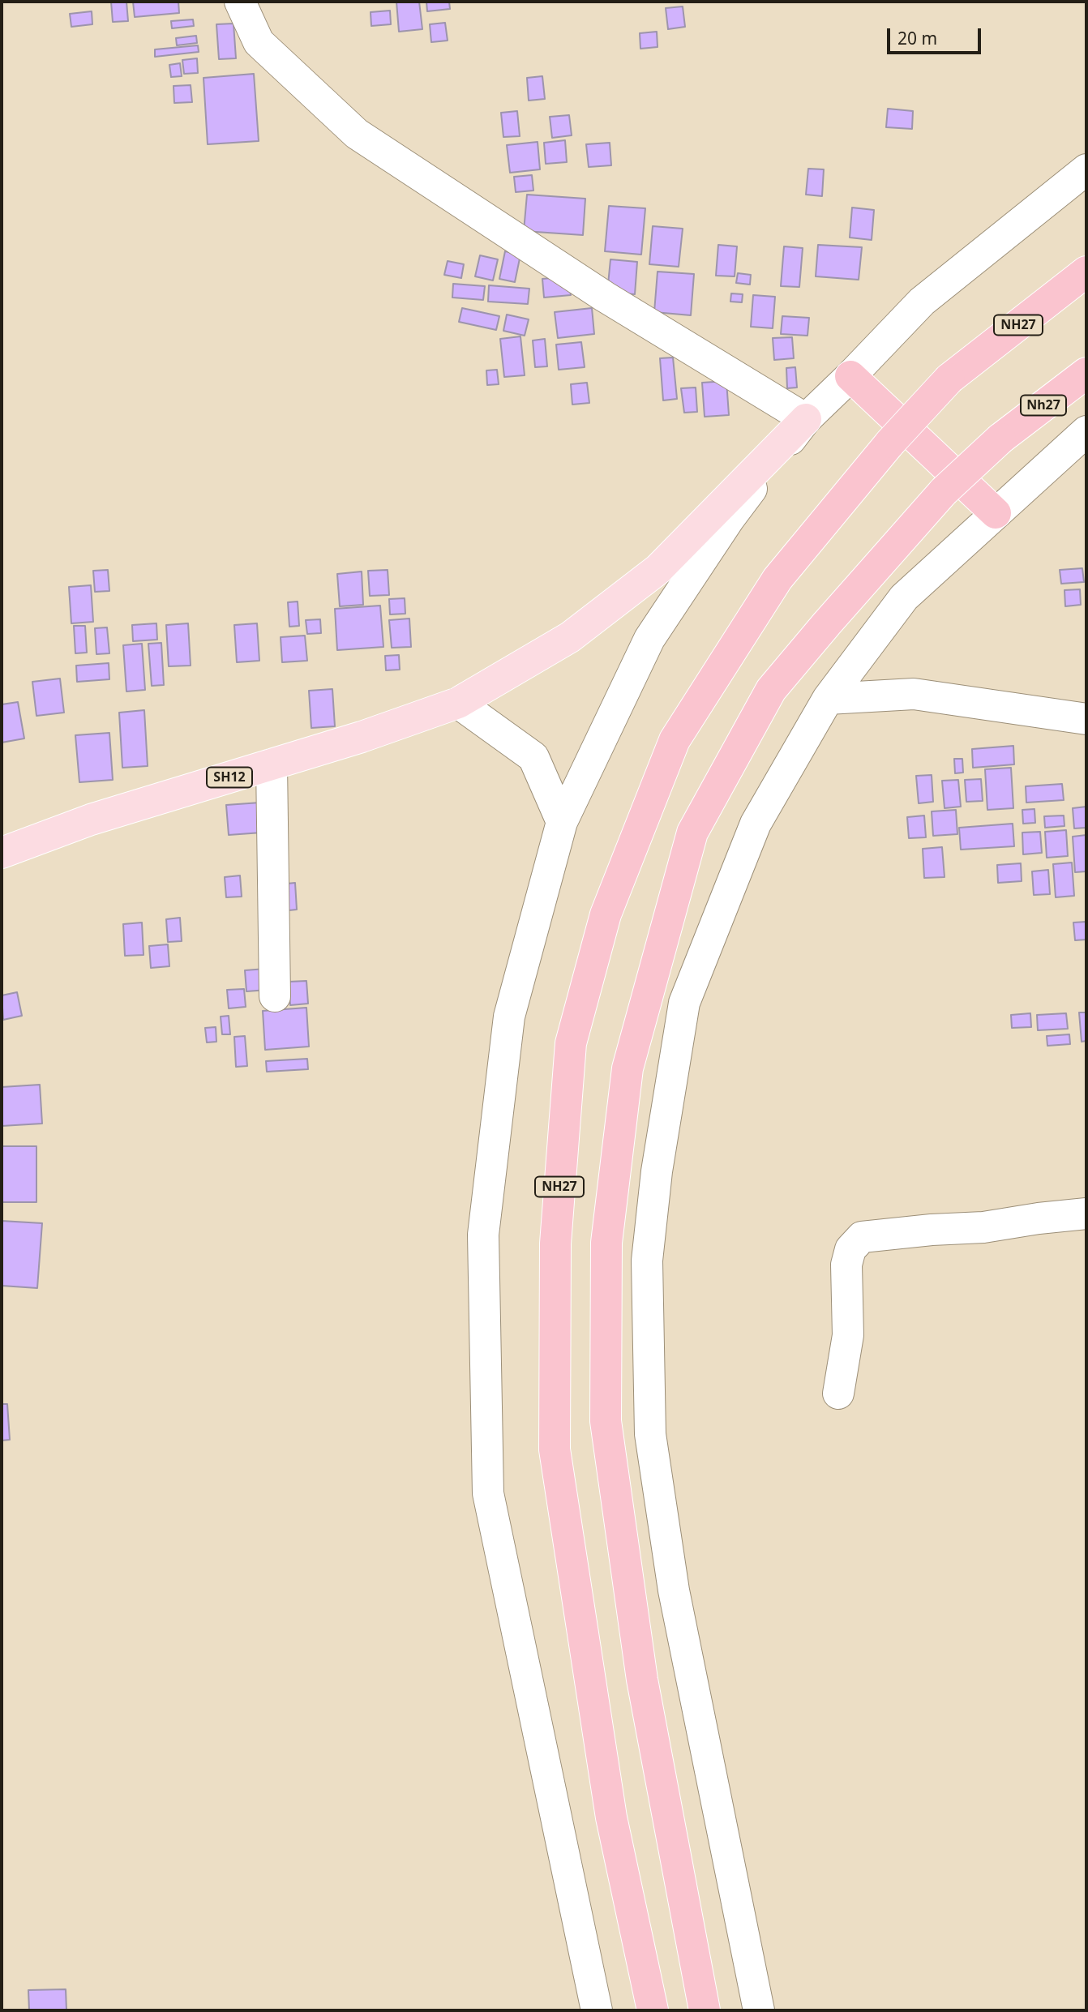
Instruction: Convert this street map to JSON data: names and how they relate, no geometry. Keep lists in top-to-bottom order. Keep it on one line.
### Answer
{"streets":{"highway":["NH27","Nh27"],"main road":["SH12"]},"scale_bar":"20 m"}
